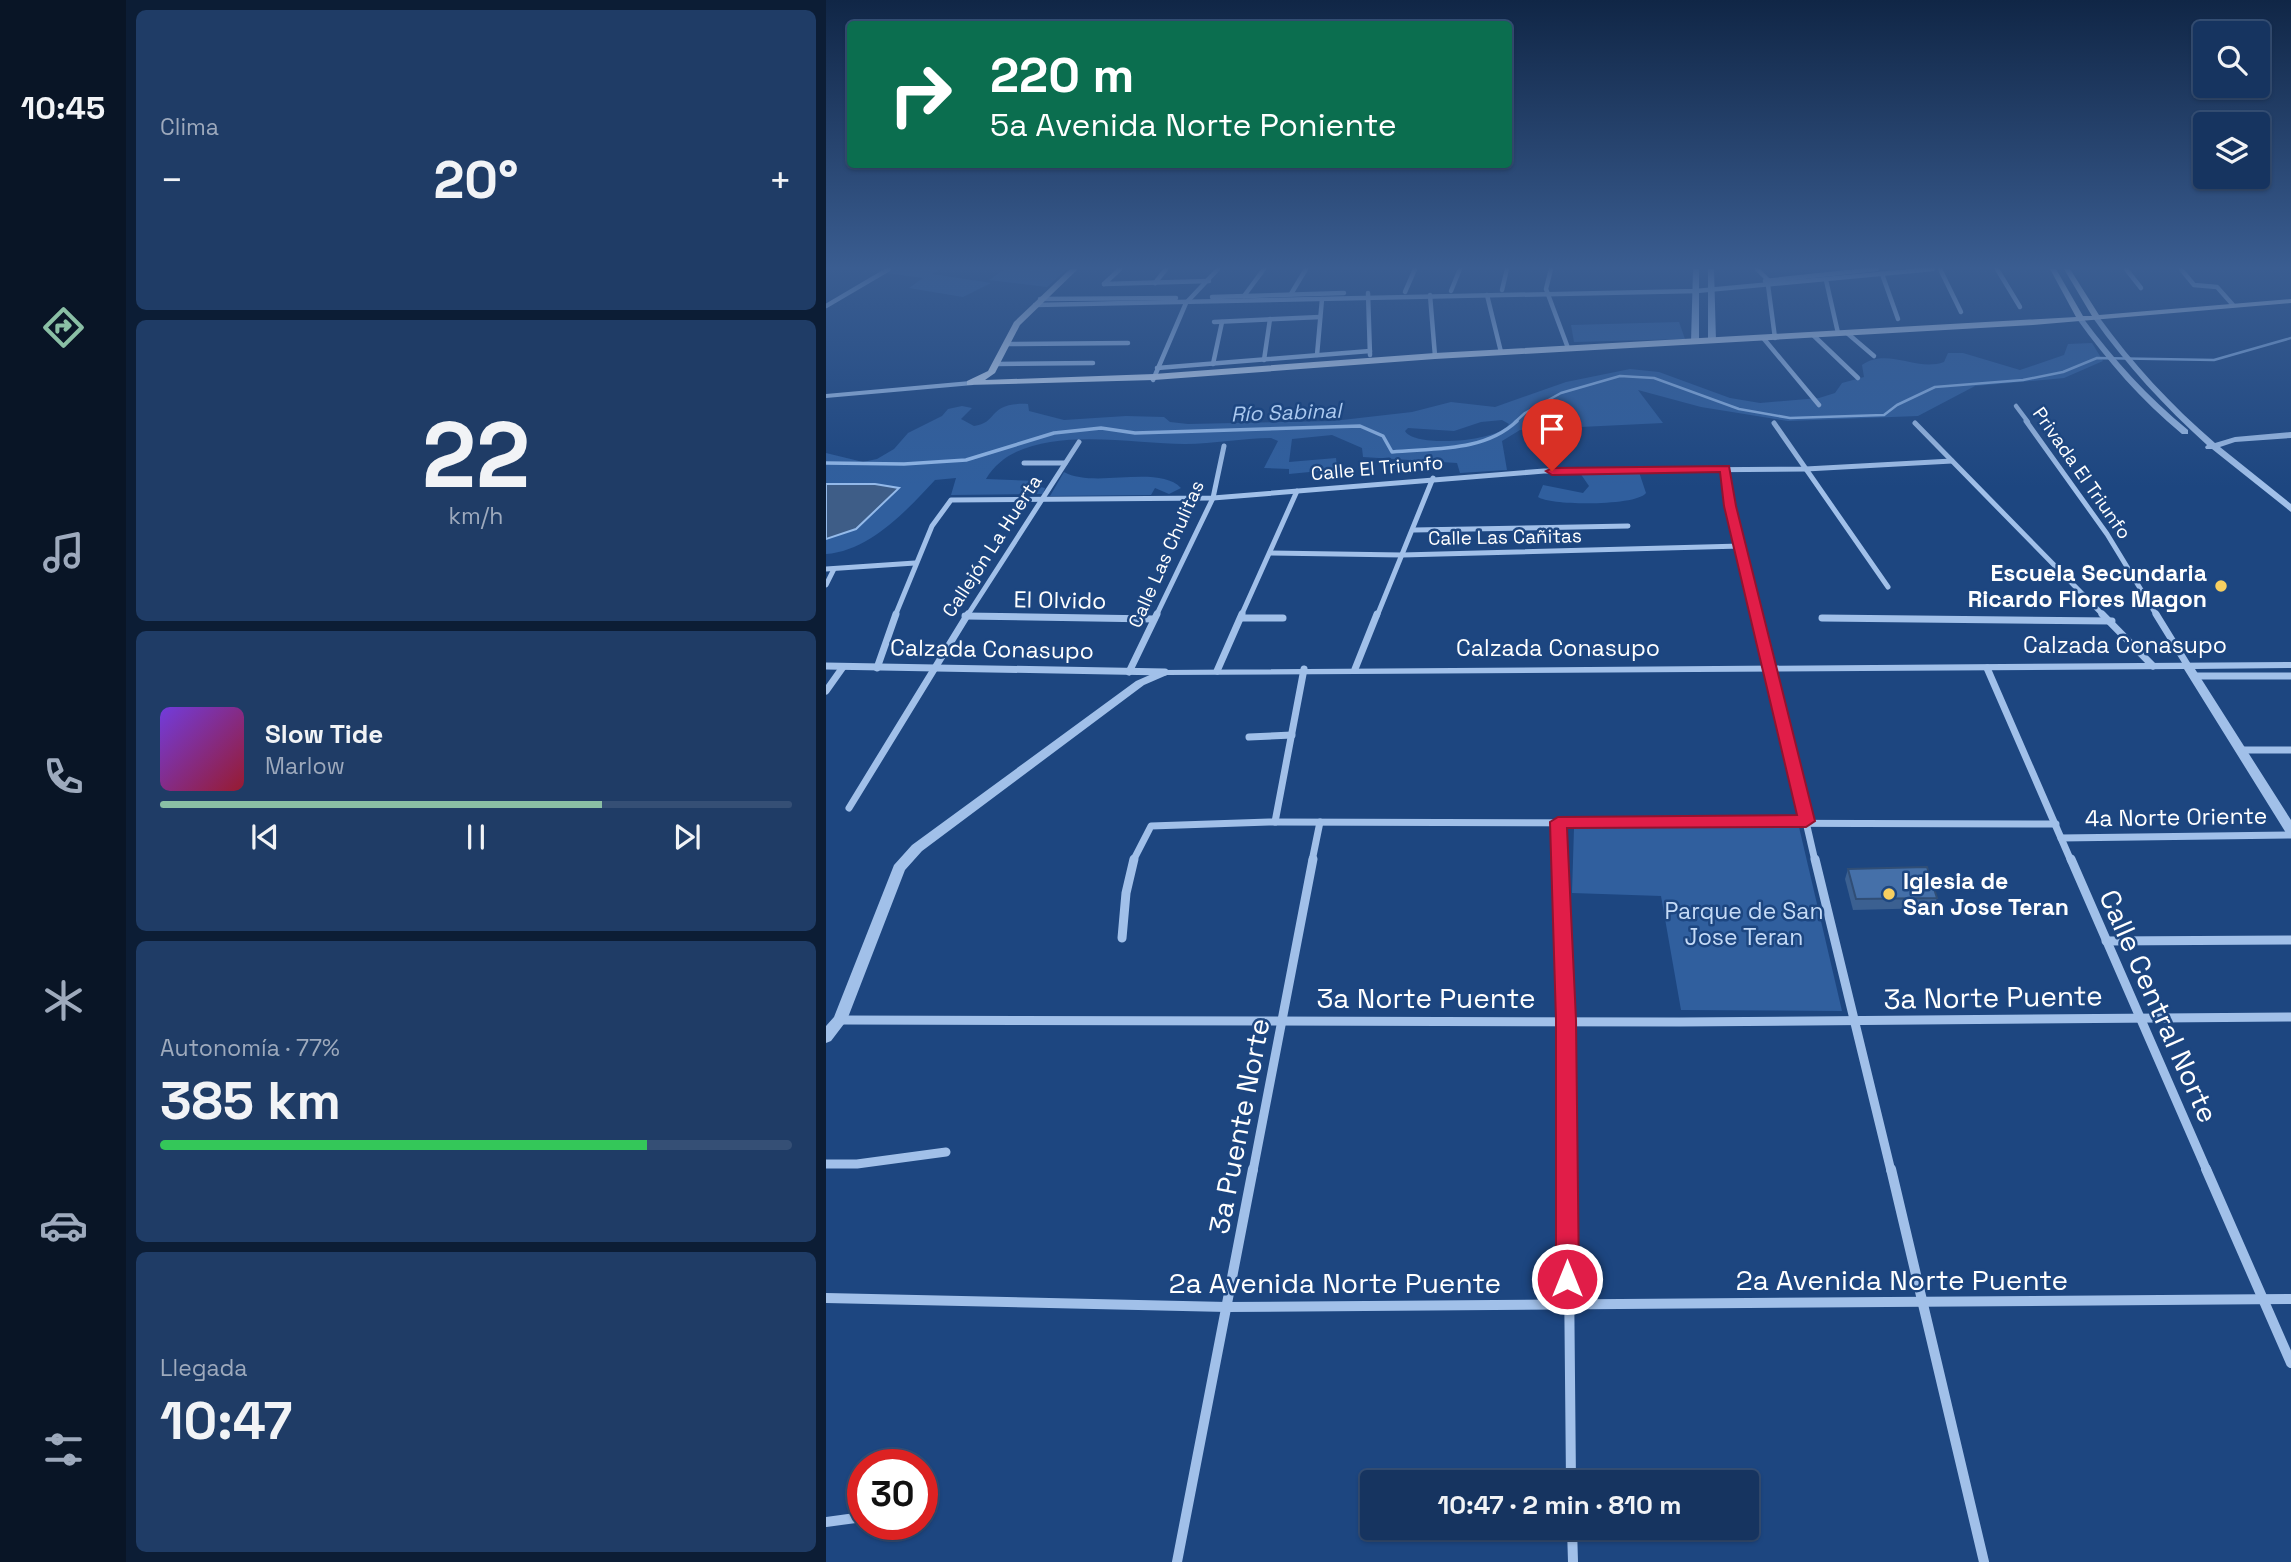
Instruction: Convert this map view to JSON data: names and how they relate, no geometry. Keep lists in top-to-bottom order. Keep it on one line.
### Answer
{"streets":{"street":["Calle El Triunfo","Privada El Triunfo","Calle Las Cañitas","Callejón La Huerta","Calle Las Chulitas","El Olvido","Calzada Conasupo","4a Norte Oriente","3a Norte Puente","Calle Central Norte","3a Puente Norte","2a Avenida Norte Puente"]},"crossings":[["Calle El Triunfo","Callejón La Huerta"],["Calle El Triunfo","Calle Las Chulitas"],["Privada El Triunfo","Calzada Conasupo"],["Callejón La Huerta","El Olvido"],["Callejón La Huerta","Calzada Conasupo"],["Calle Las Chulitas","El Olvido"],["Calle Las Chulitas","Calzada Conasupo"],["Calzada Conasupo","Calle Central Norte"],["4a Norte Oriente","Calle Central Norte"],["3a Norte Puente","Calle Central Norte"],["3a Norte Puente","3a Puente Norte"],["Calle Central Norte","2a Avenida Norte Puente"],["3a Puente Norte","2a Avenida Norte Puente"]],"water":["Río Sabinal"],"parks":["Parque de San Jose Teran"],"places":["Escuela Secundaria Ricardo Flores Magon","Iglesia de San Jose Teran"],"page":{"tabs":"10:45","tile":["Clima",["22","km/h"],["Autonomía · 77%","385 km"],["Llegada","10:47"]],"turn":["220 m","5a Avenida Norte Poniente"],"heat":["−","20°","+"],"song":["Slow Tide","Marlow"],"limit":"30","trip":"10:47 · 2 min · 810 m"}}
